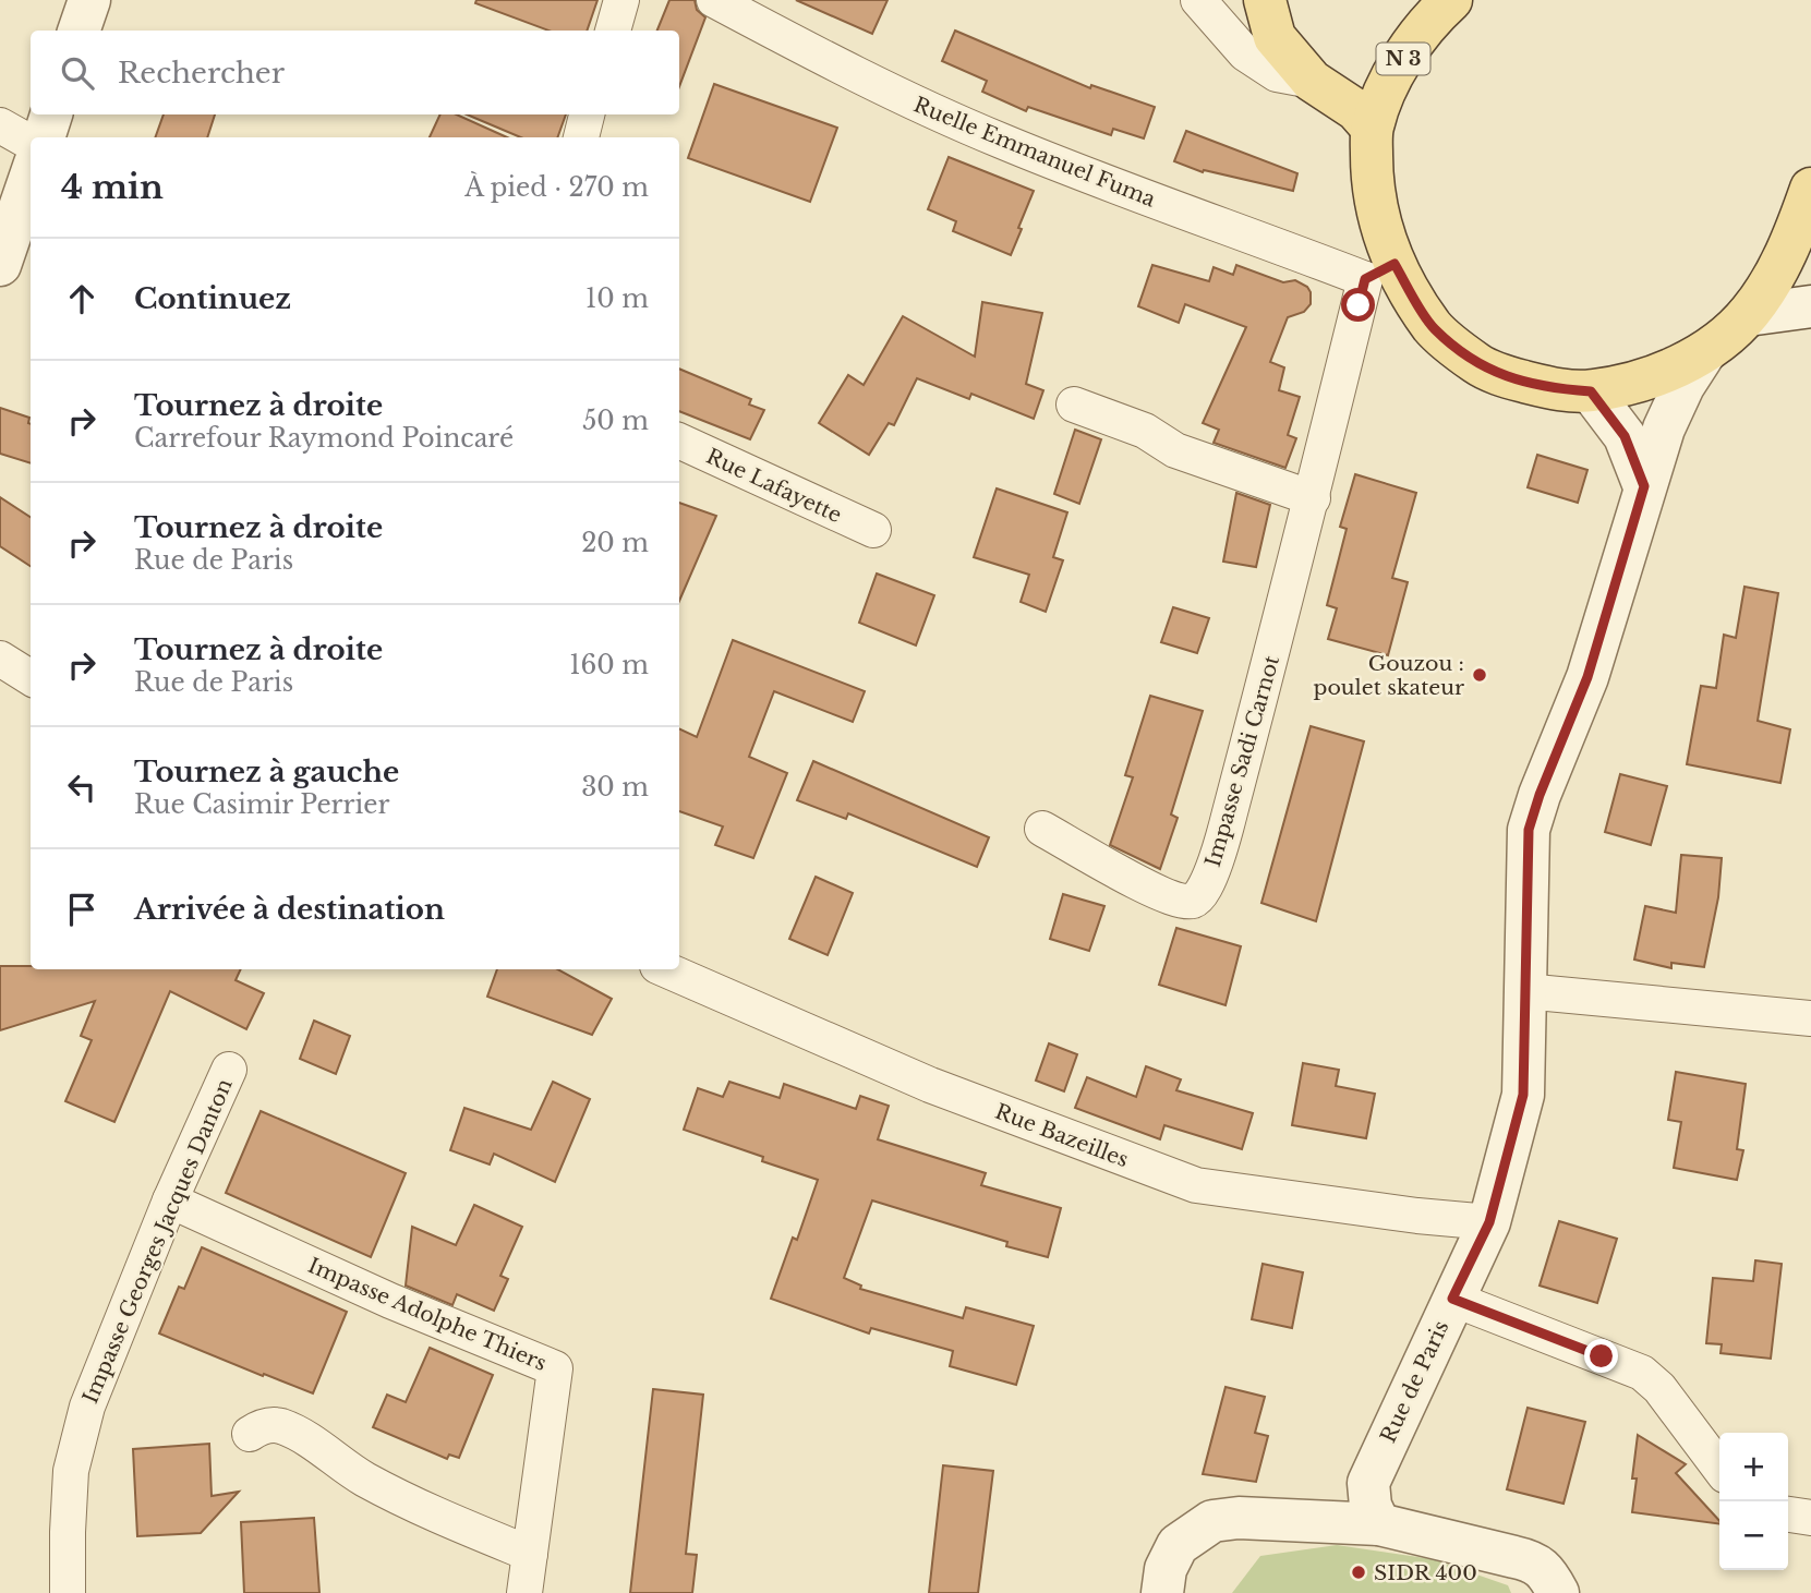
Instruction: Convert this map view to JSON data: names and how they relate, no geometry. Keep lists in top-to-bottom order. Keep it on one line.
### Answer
{"streets":{"main road":["N 3"],"street":["Ruelle Emmanuel Fuma","Rue Lafayette","Impasse Sadi Carnot","Rue Bazeilles","Impasse Georges Jacques Danton","Impasse Adolphe Thiers","Rue de Paris"]},"crossings":[["N 3","Ruelle Emmanuel Fuma"],["N 3","Impasse Sadi Carnot"],["N 3","Rue de Paris"],["Ruelle Emmanuel Fuma","Impasse Sadi Carnot"],["Rue Bazeilles","Rue de Paris"],["Impasse Georges Jacques Danton","Impasse Adolphe Thiers"]],"places":["Gouzou : poulet skateur","SIDR 400"],"page":{"search":"Rechercher","heading":["4 min","À pied · 270 m"],"list":[["Continuez","10 m"],["Tournez à droite","Carrefour Raymond Poincaré","50 m"],["Tournez à droite","Rue de Paris","20 m"],["Tournez à droite","Rue de Paris","160 m"],["Tournez à gauche","Rue Casimir Perrier","30 m"],"Arrivée à destination"],"map_buttons":["+","−"]}}
